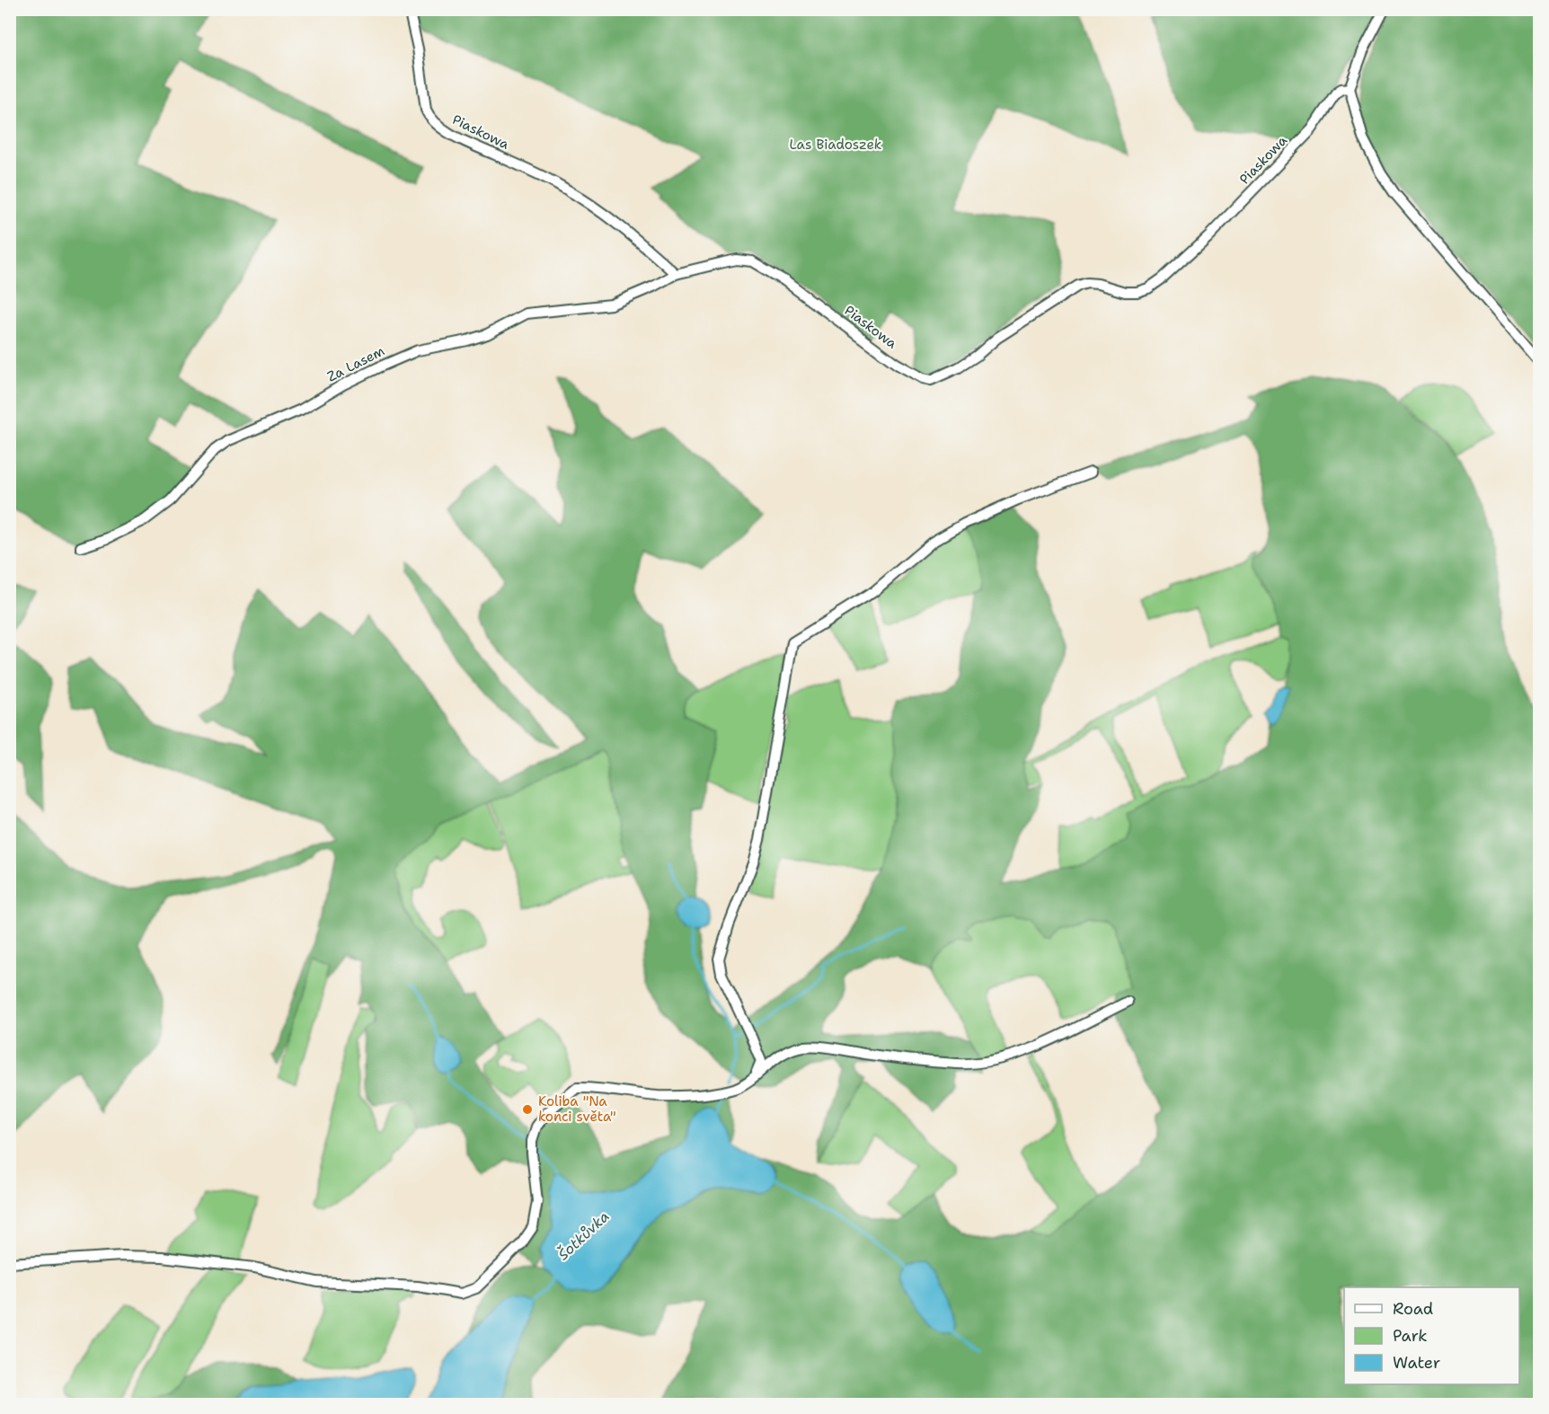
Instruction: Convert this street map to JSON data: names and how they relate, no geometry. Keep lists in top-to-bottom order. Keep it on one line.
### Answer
{"streets":{"street":["Piaskowa","Za Lasem"]},"crossings":[["Piaskowa","Za Lasem"]],"water":["Šotkůvka"],"parks":["Las Biadoszek"],"places":["Koliba \"Na konci světa\""],"legend":["Road","Park","Water"]}
